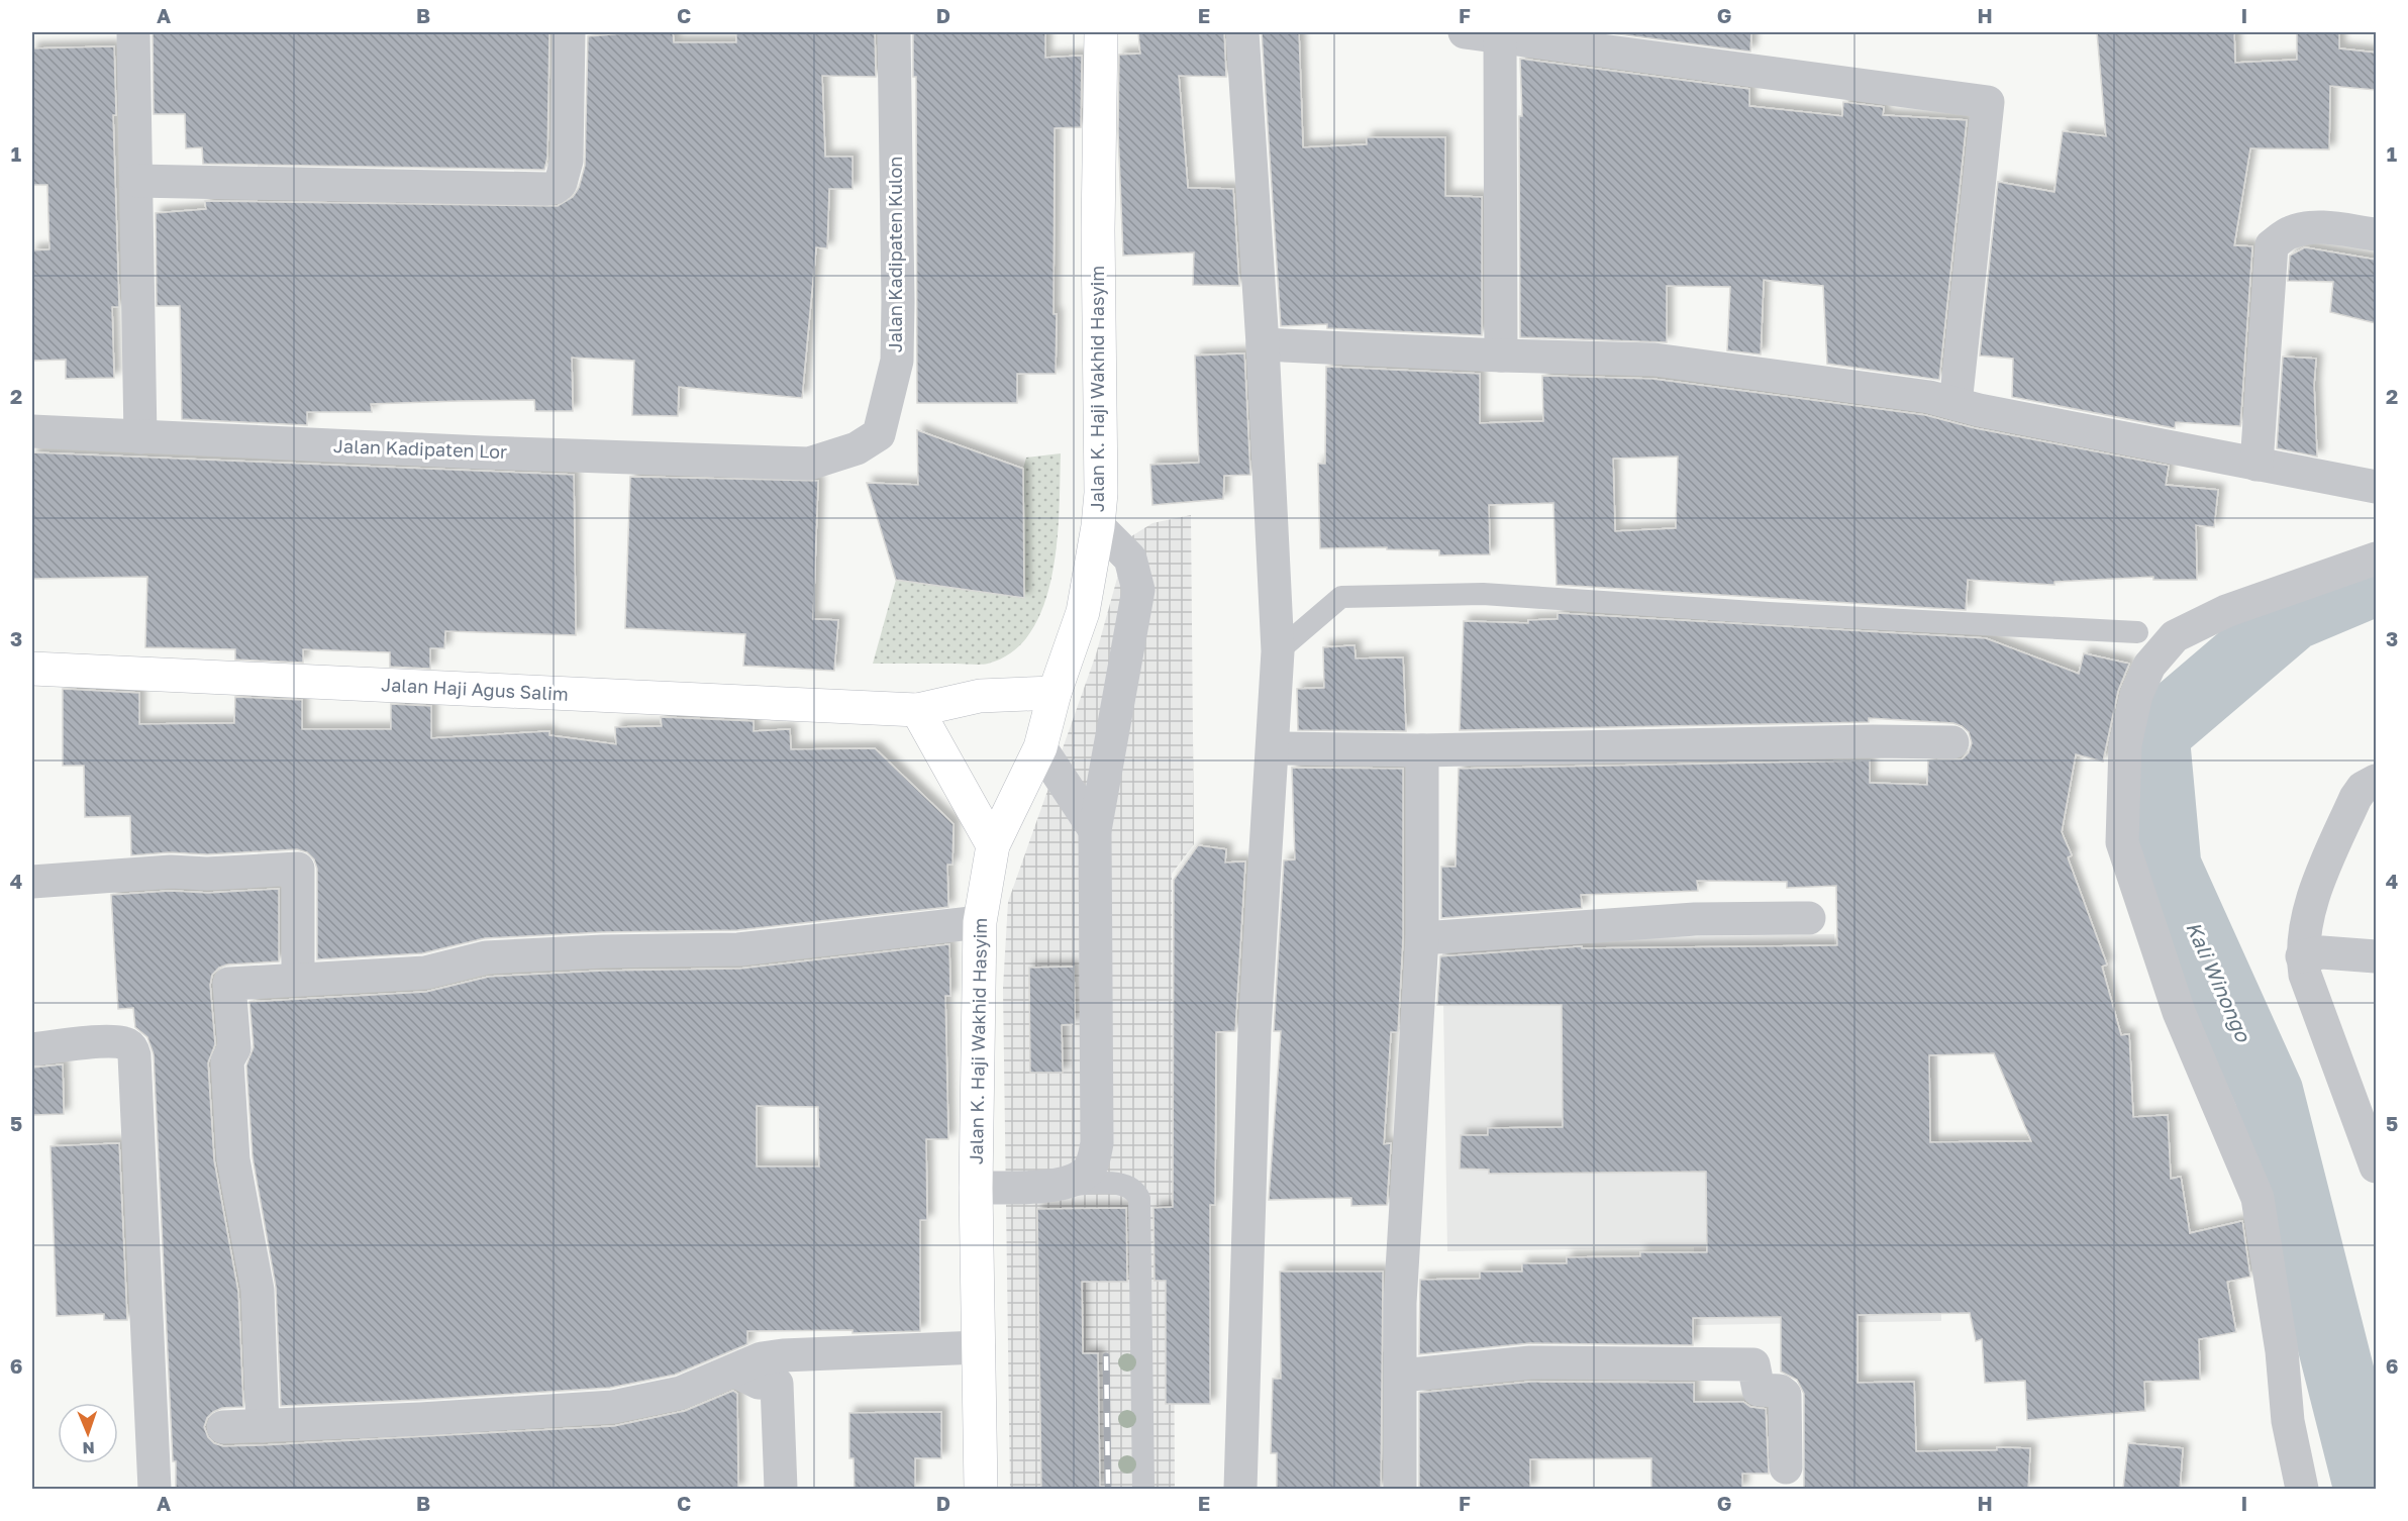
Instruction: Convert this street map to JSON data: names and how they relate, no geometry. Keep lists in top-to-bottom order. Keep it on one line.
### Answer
{"streets":{"main road":["Jalan K. Haji Wakhid Hasyim","Jalan Haji Agus Salim"],"street":["Jalan Kadipaten Kulon","Jalan Kadipaten Lor"]},"crossings":[["Jalan Kadipaten Kulon","Jalan Kadipaten Lor"],["Jalan K. Haji Wakhid Hasyim","Jalan Haji Agus Salim"]],"water":["Kali Winongo"],"north":"bottom","grid":{"columns":["A","B","C","D","E","F","G","H","I"],"rows":["1","2","3","4","5","6"]}}
